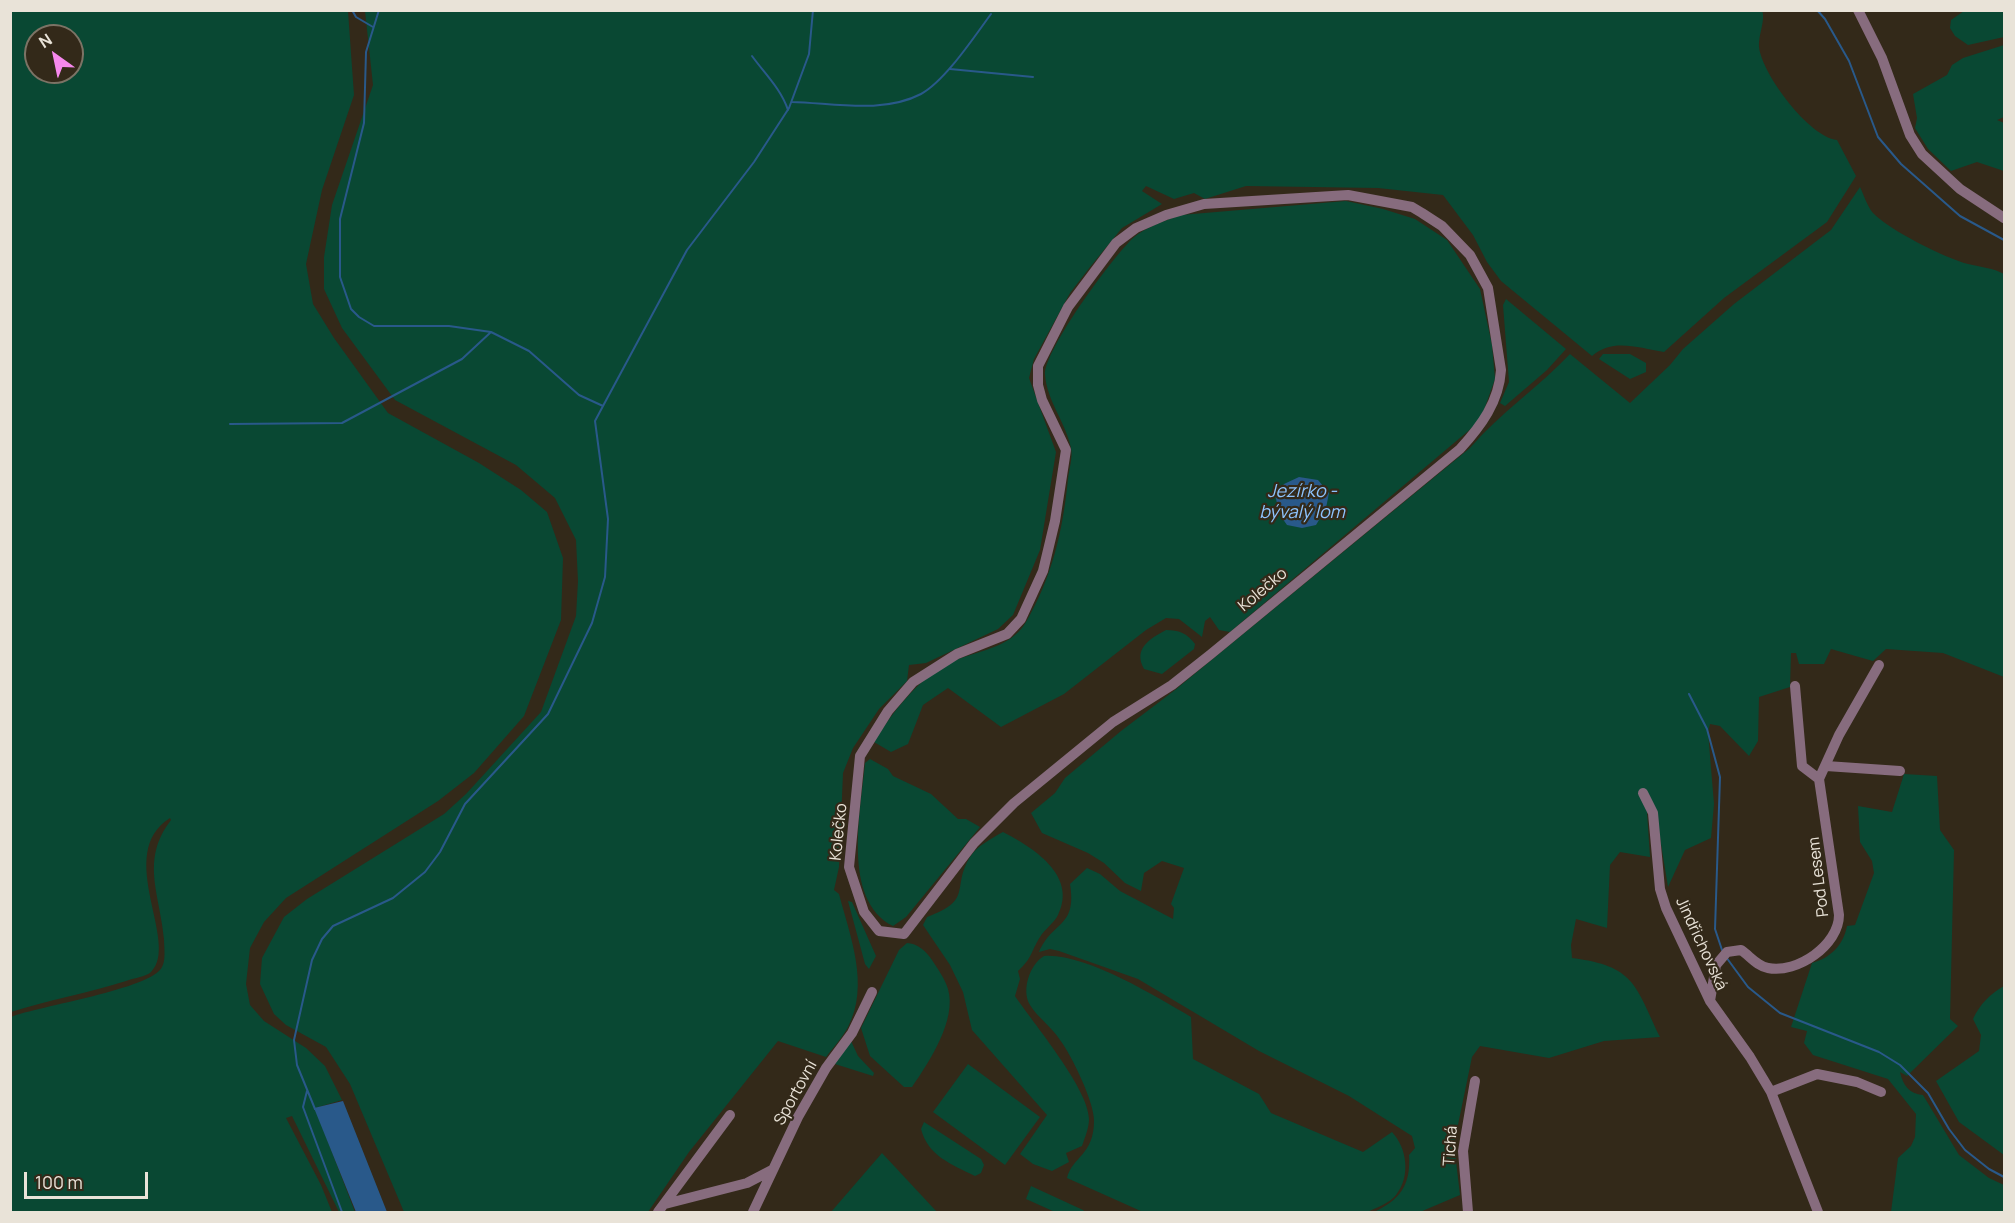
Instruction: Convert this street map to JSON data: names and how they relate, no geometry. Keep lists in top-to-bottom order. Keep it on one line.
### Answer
{"streets":{"street":["Kolečko","Pod Lesem","Jindřichovská","Sportovní","Tichá"]},"crossings":[["Pod Lesem","Jindřichovská"]],"water":["Jezírko - bývalý lom"],"scale_bar":"100 m","north":"top left"}
